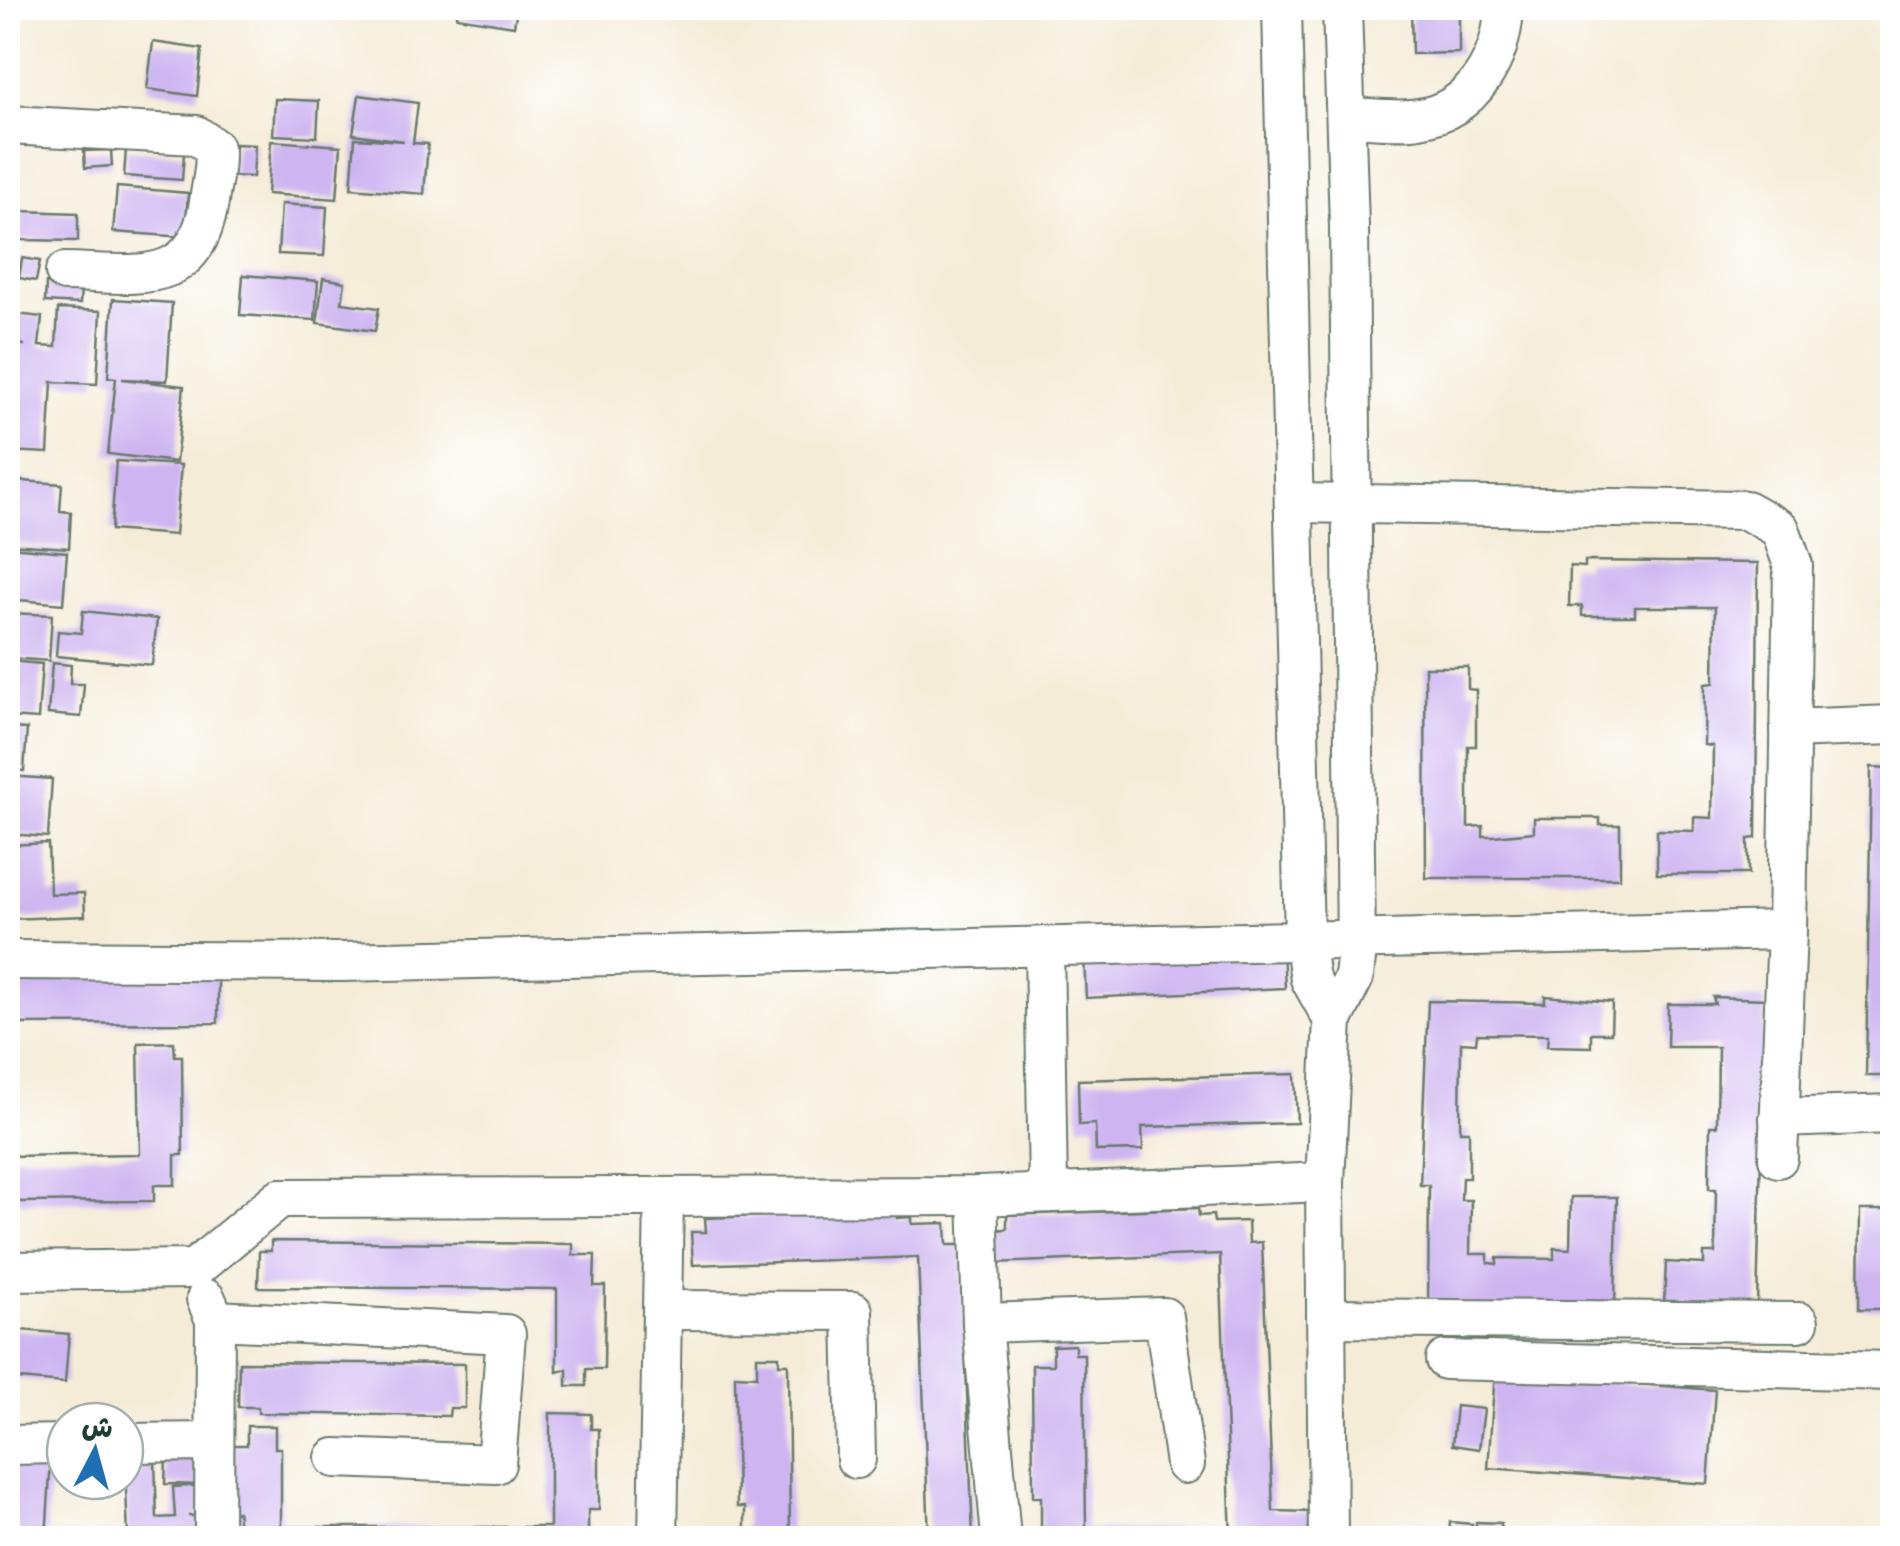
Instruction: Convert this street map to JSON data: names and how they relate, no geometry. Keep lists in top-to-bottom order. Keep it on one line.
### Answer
{"north":"top"}
